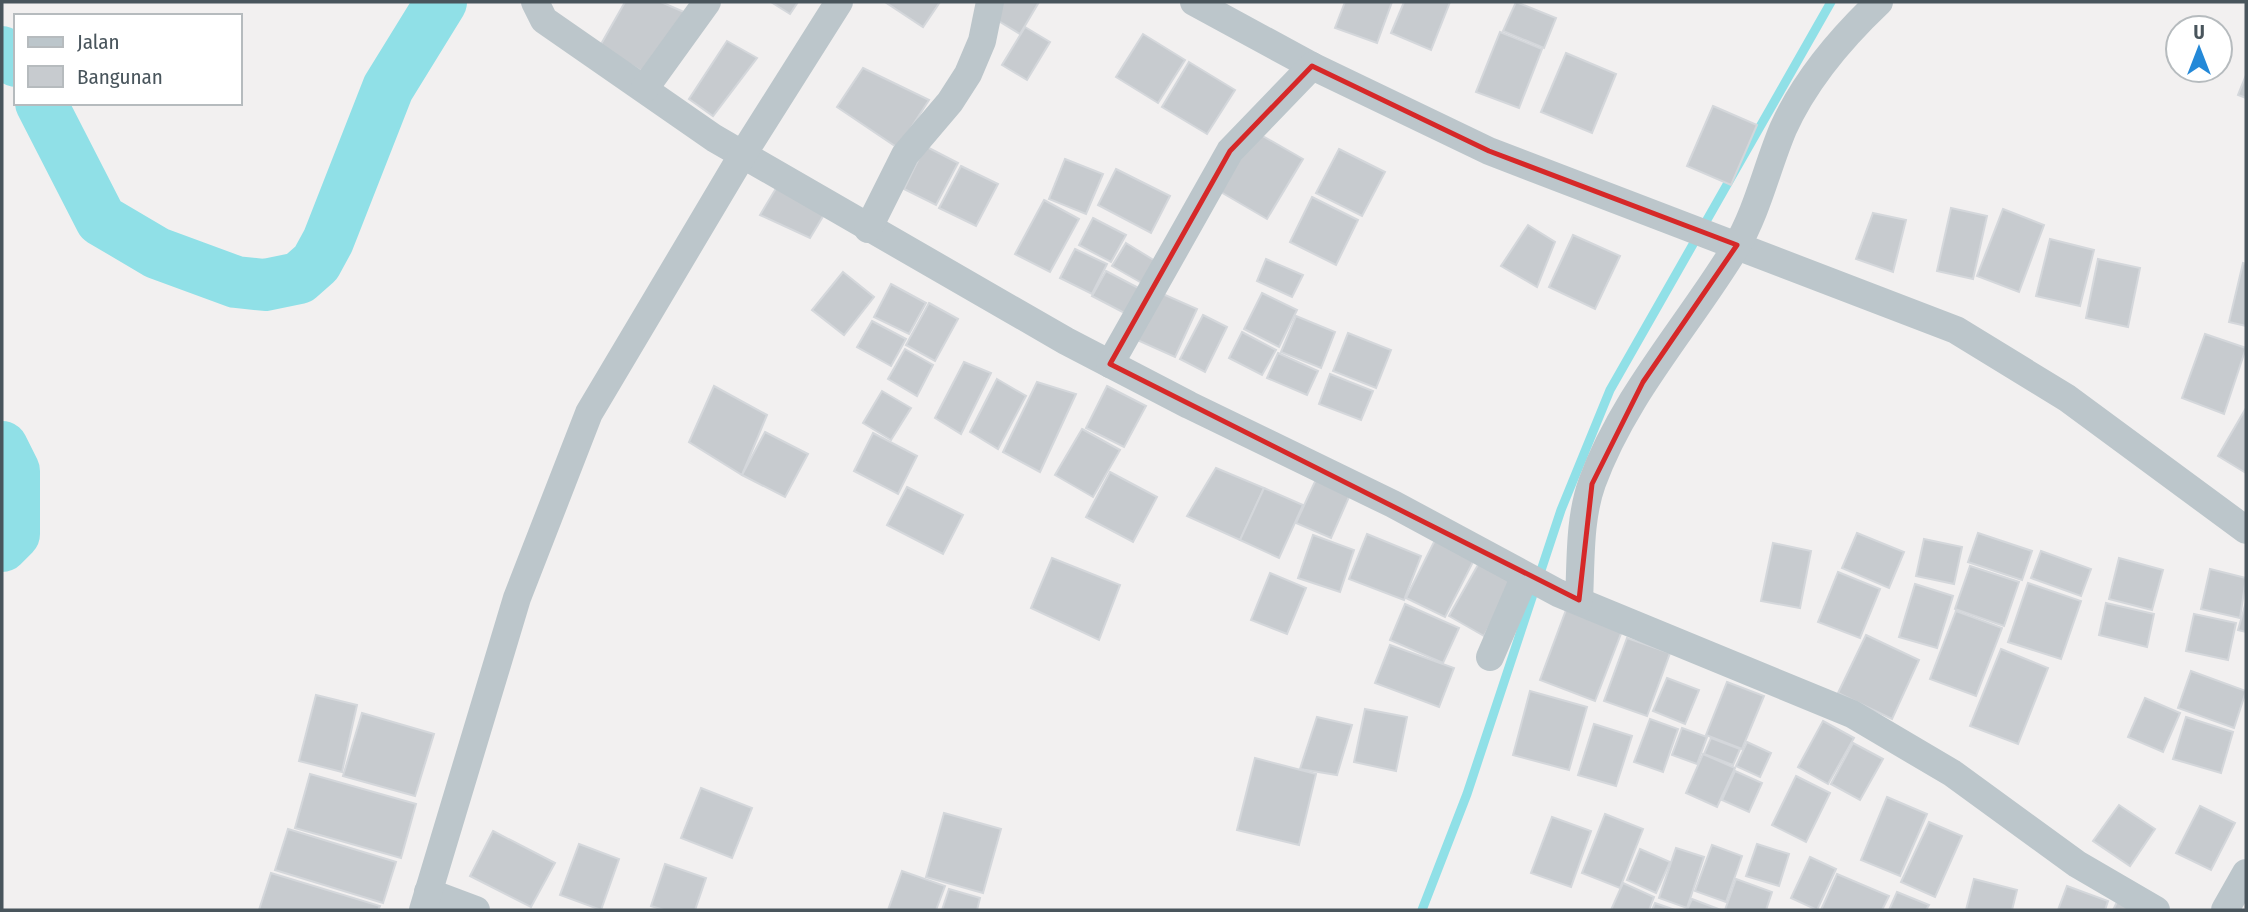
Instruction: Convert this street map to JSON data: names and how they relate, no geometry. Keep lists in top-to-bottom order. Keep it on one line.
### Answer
{"legend":["Jalan","Bangunan"],"north":"top"}
